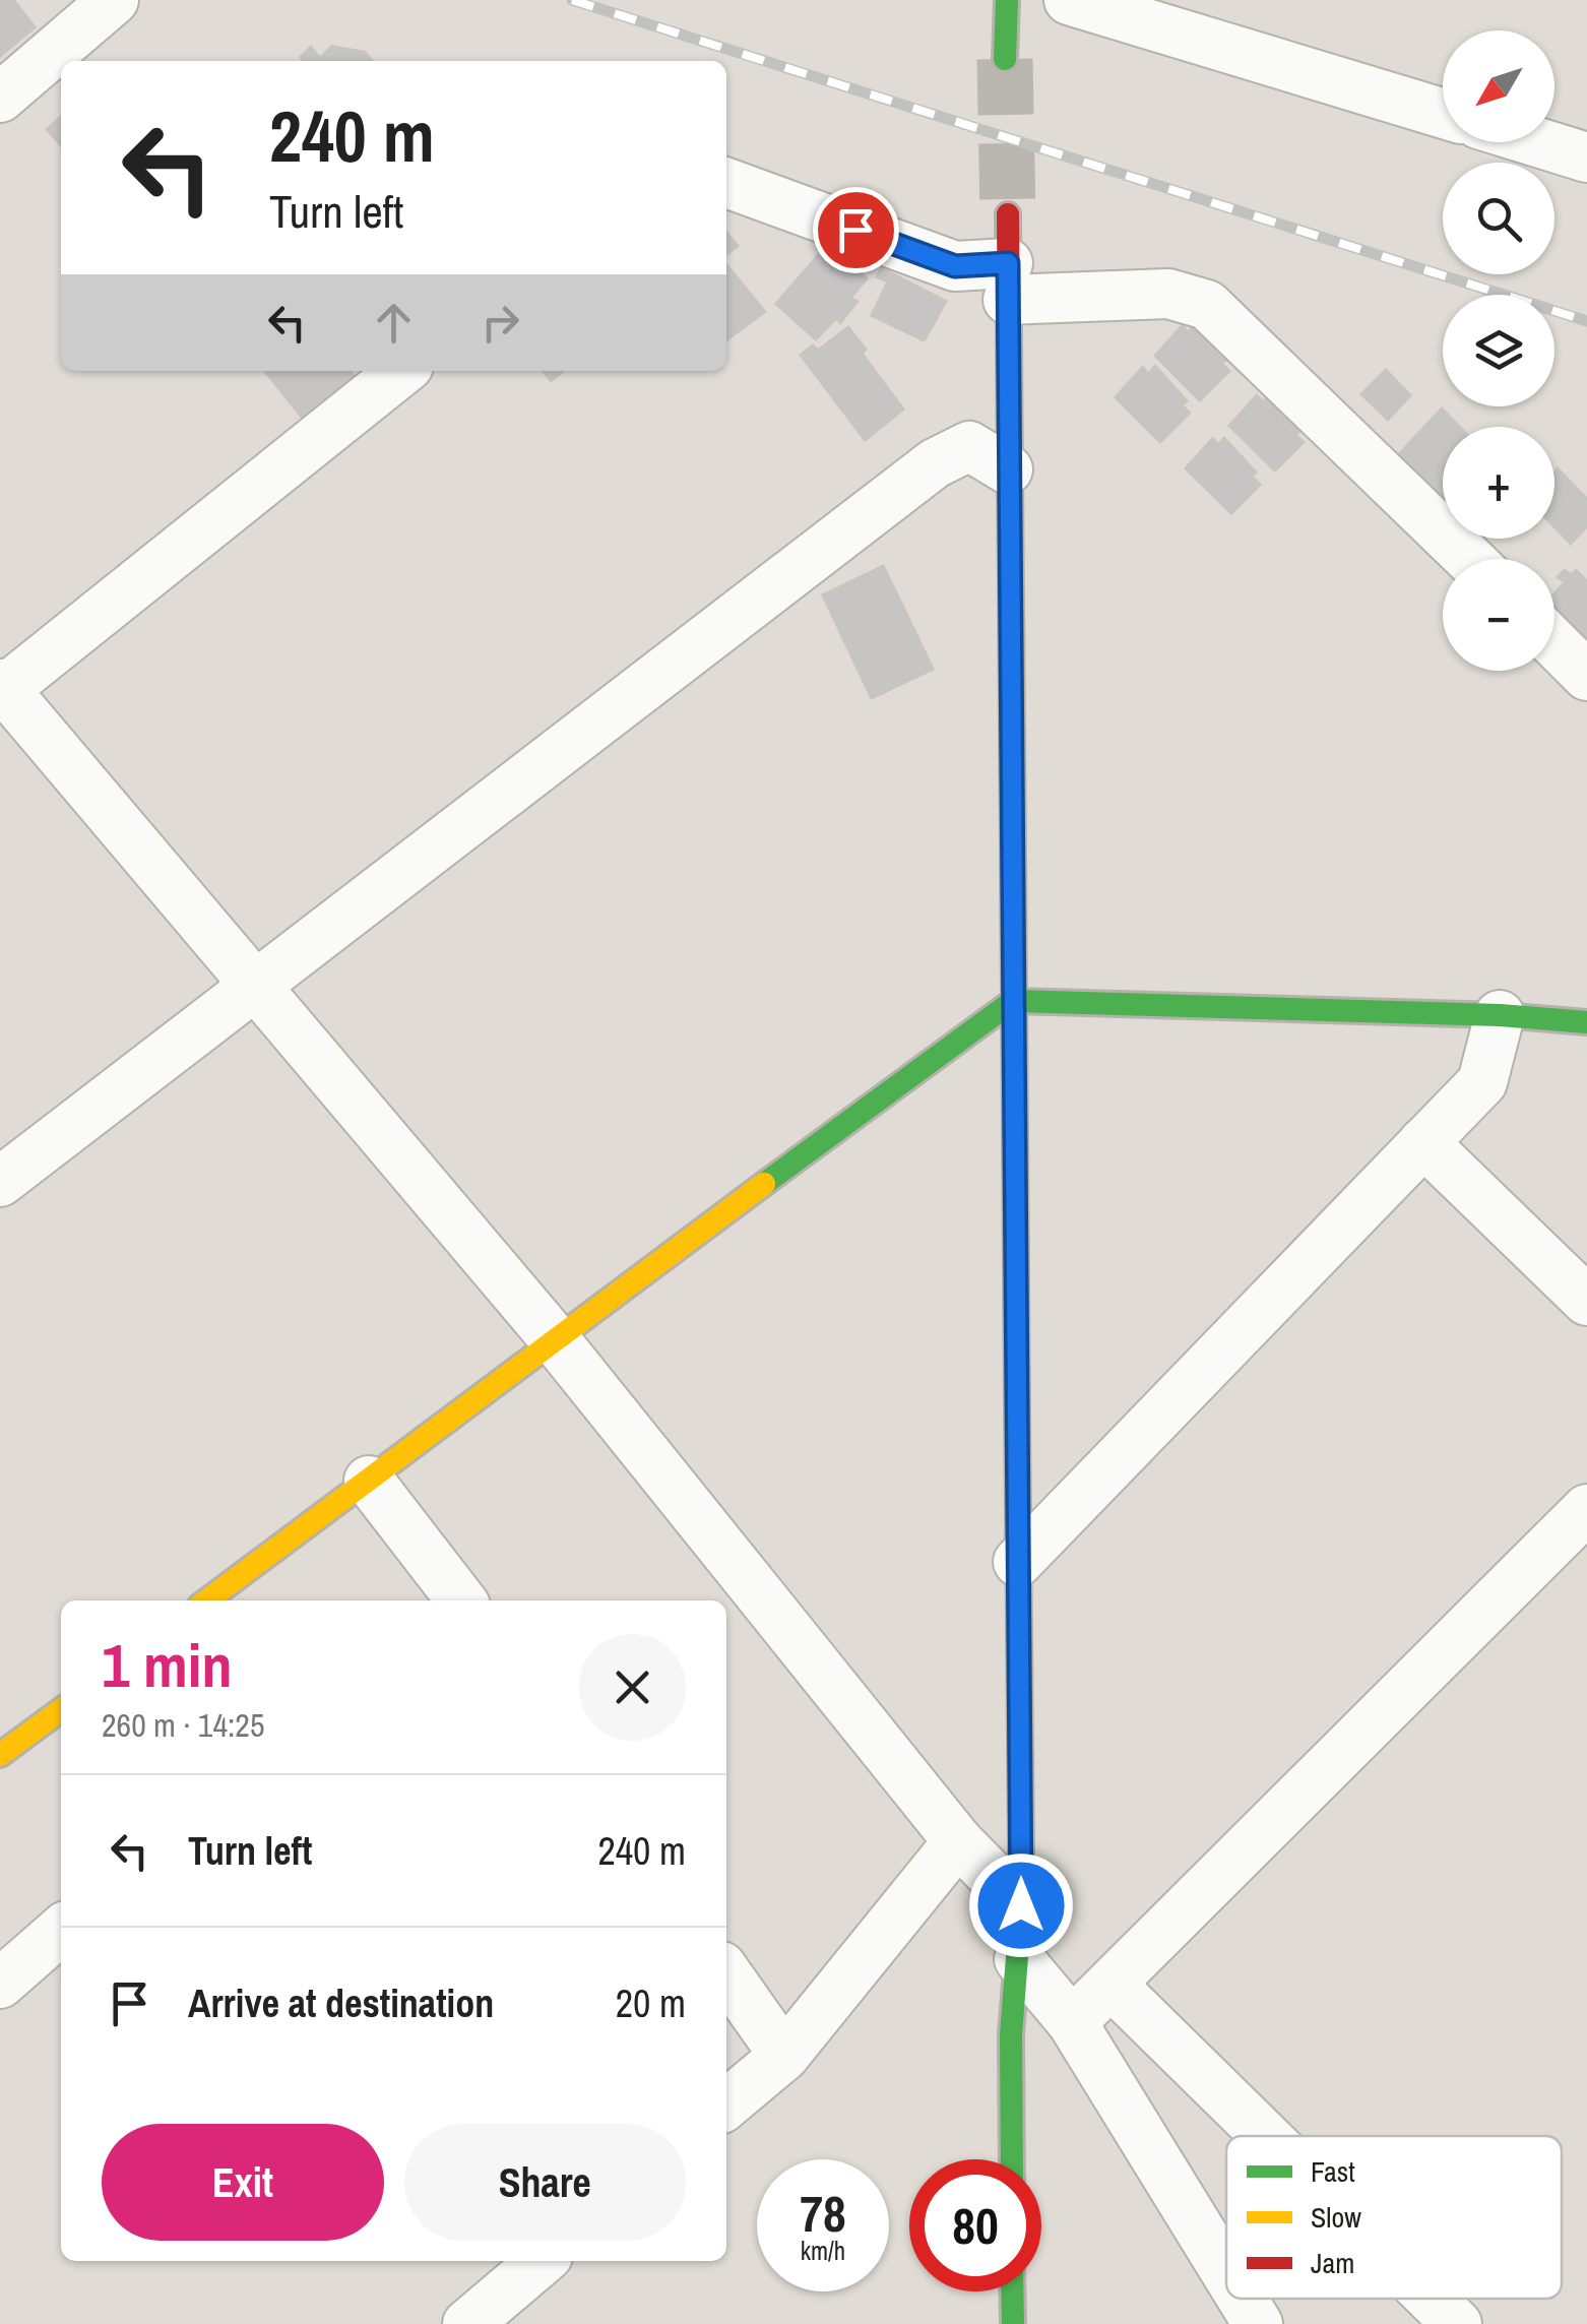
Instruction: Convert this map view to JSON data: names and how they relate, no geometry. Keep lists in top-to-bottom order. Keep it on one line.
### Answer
{"legend":["Fast","Slow","Jam"],"north":"bottom left","page":{"map_buttons":["+","−"],"turn":["240 m","Turn left"],"heading":["1 min","260 m · 14:25"],"list":[{"name":"Turn left","value":"240 m"},{"name":"Arrive at destination","value":"20 m"}],"buttons":["Exit","Share"],"speed":"78 km/h","limit":"80"}}
